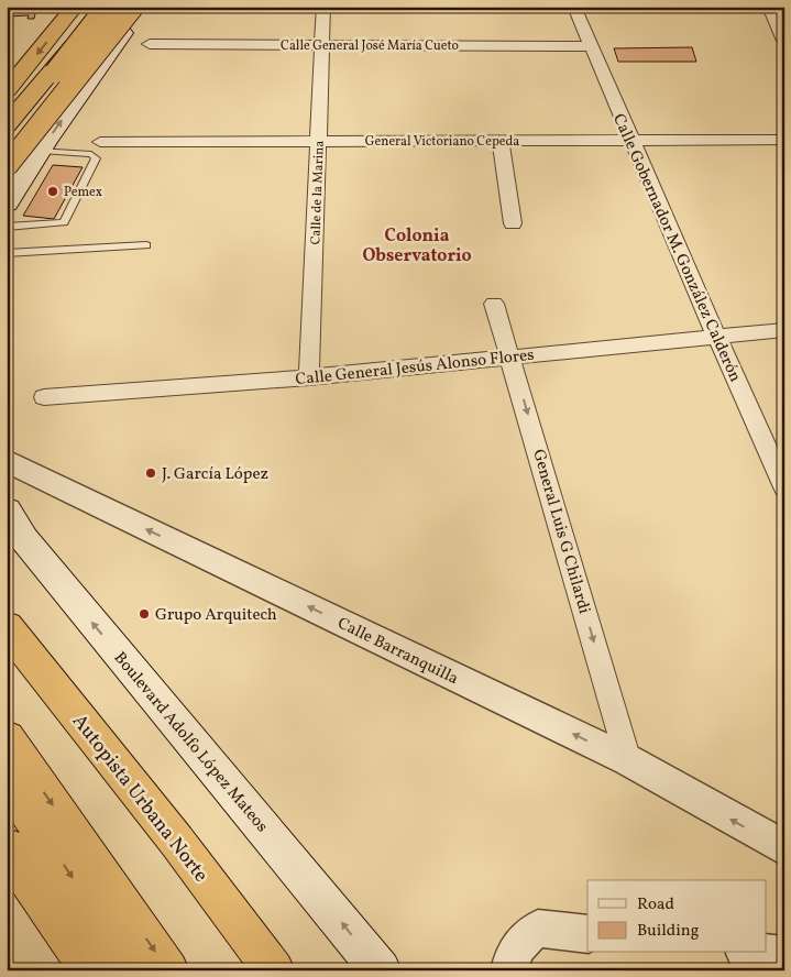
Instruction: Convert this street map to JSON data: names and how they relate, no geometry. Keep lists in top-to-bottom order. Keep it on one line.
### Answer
{"streets":{"highway":["Autopista Urbana Norte"],"main road":["Boulevard Adolfo López Mateos"],"street":["Calle General José María Cueto","General Victoriano Cepeda","Calle de la Marina","Calle Gobernador M. González Calderón","Calle General Jesús Alonso Flores","General Luis G Chilardi","Calle Barranquilla"]},"crossings":[["Calle General José María Cueto","Calle de la Marina"],["Calle General José María Cueto","Calle Gobernador M. González Calderón"],["General Victoriano Cepeda","Calle de la Marina"],["General Victoriano Cepeda","Calle Gobernador M. González Calderón"],["Calle de la Marina","Calle General Jesús Alonso Flores"],["Calle Gobernador M. González Calderón","Calle General Jesús Alonso Flores"],["Calle General Jesús Alonso Flores","General Luis G Chilardi"],["General Luis G Chilardi","Calle Barranquilla"]],"one_way":["General Luis G Chilardi","Calle Barranquilla","Boulevard Adolfo López Mateos"],"districts":["Colonia Observatorio"],"places":["Pemex","J. García López","Grupo Arquitech"],"legend":["Road","Building"]}
